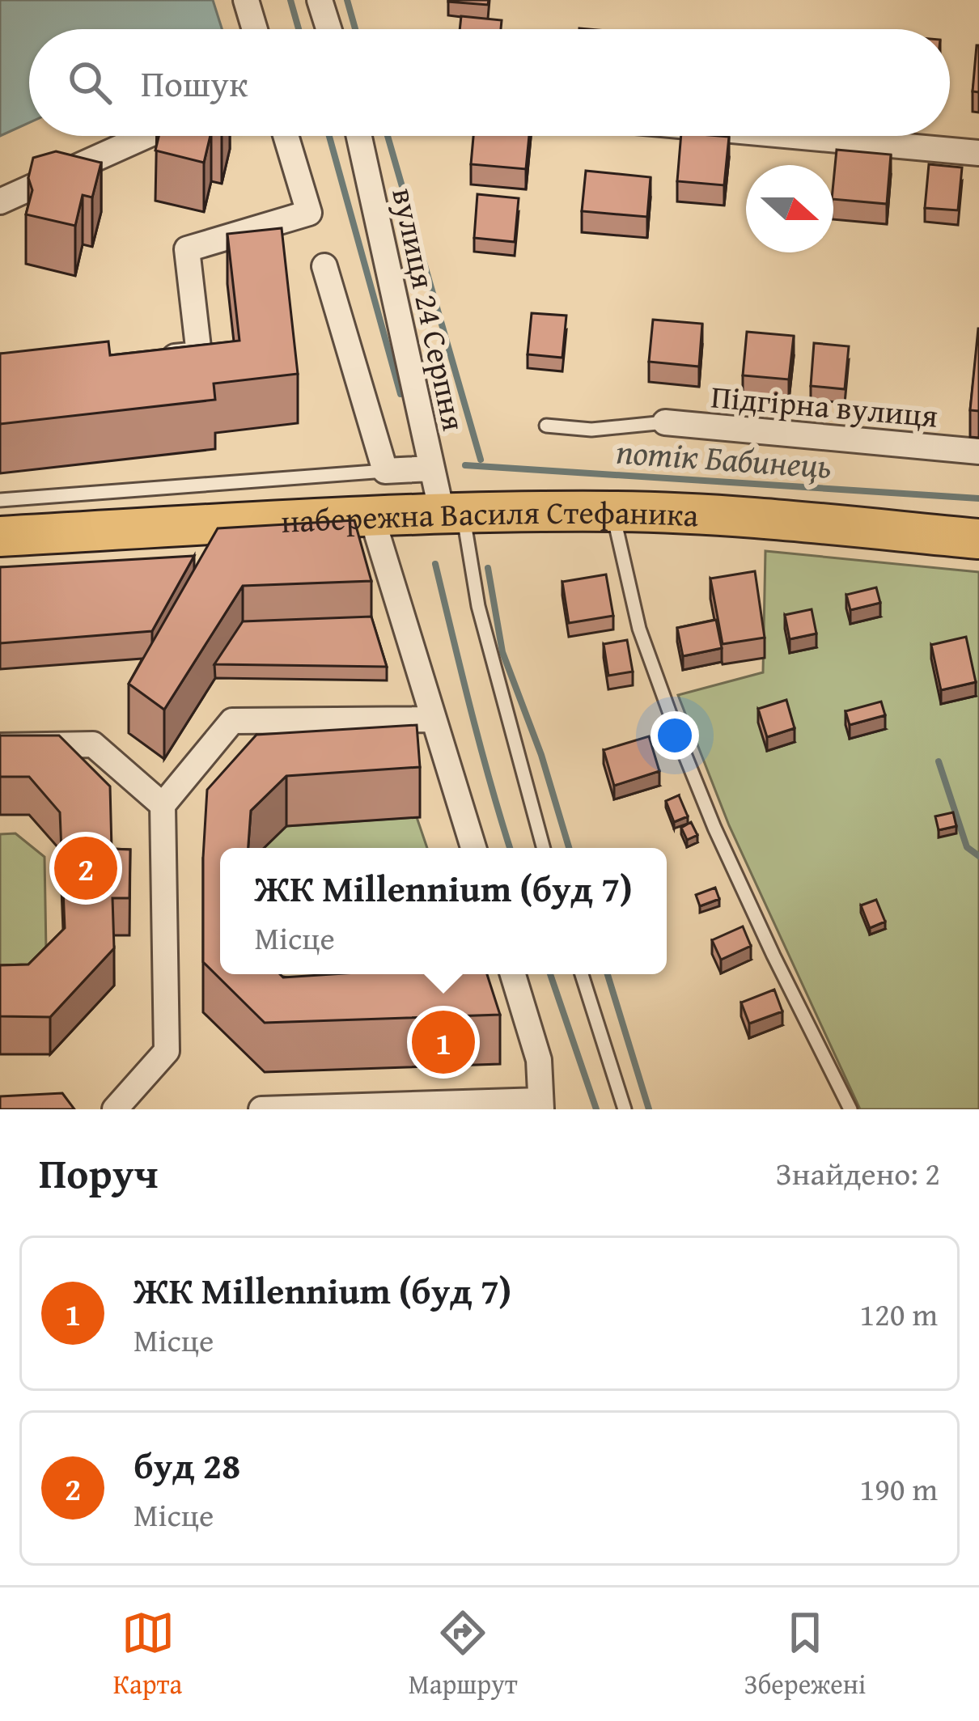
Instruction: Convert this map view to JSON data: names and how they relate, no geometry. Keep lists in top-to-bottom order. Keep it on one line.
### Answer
{"streets":{"main road":["набережна Василя Стефаника"],"street":["вулиця 24 Серпня","Підгірна вулиця"]},"crossings":[["вулиця 24 Серпня","набережна Василя Стефаника"]],"water":["потік Бабинець"],"north":"right","page":{"search":"Пошук","pins":["2","1"],"popup":["ЖК Millennium (буд 7)","Місце"],"heading":["Поруч","Знайдено: 2"],"list":[{"mark":"1","name":"ЖК Millennium (буд 7)","note":"Місце","value":"120 m"},{"mark":"2","name":"буд 28","note":"Місце","value":"190 m"}],"nav":["Карта","Маршрут","Збережені"]}}
